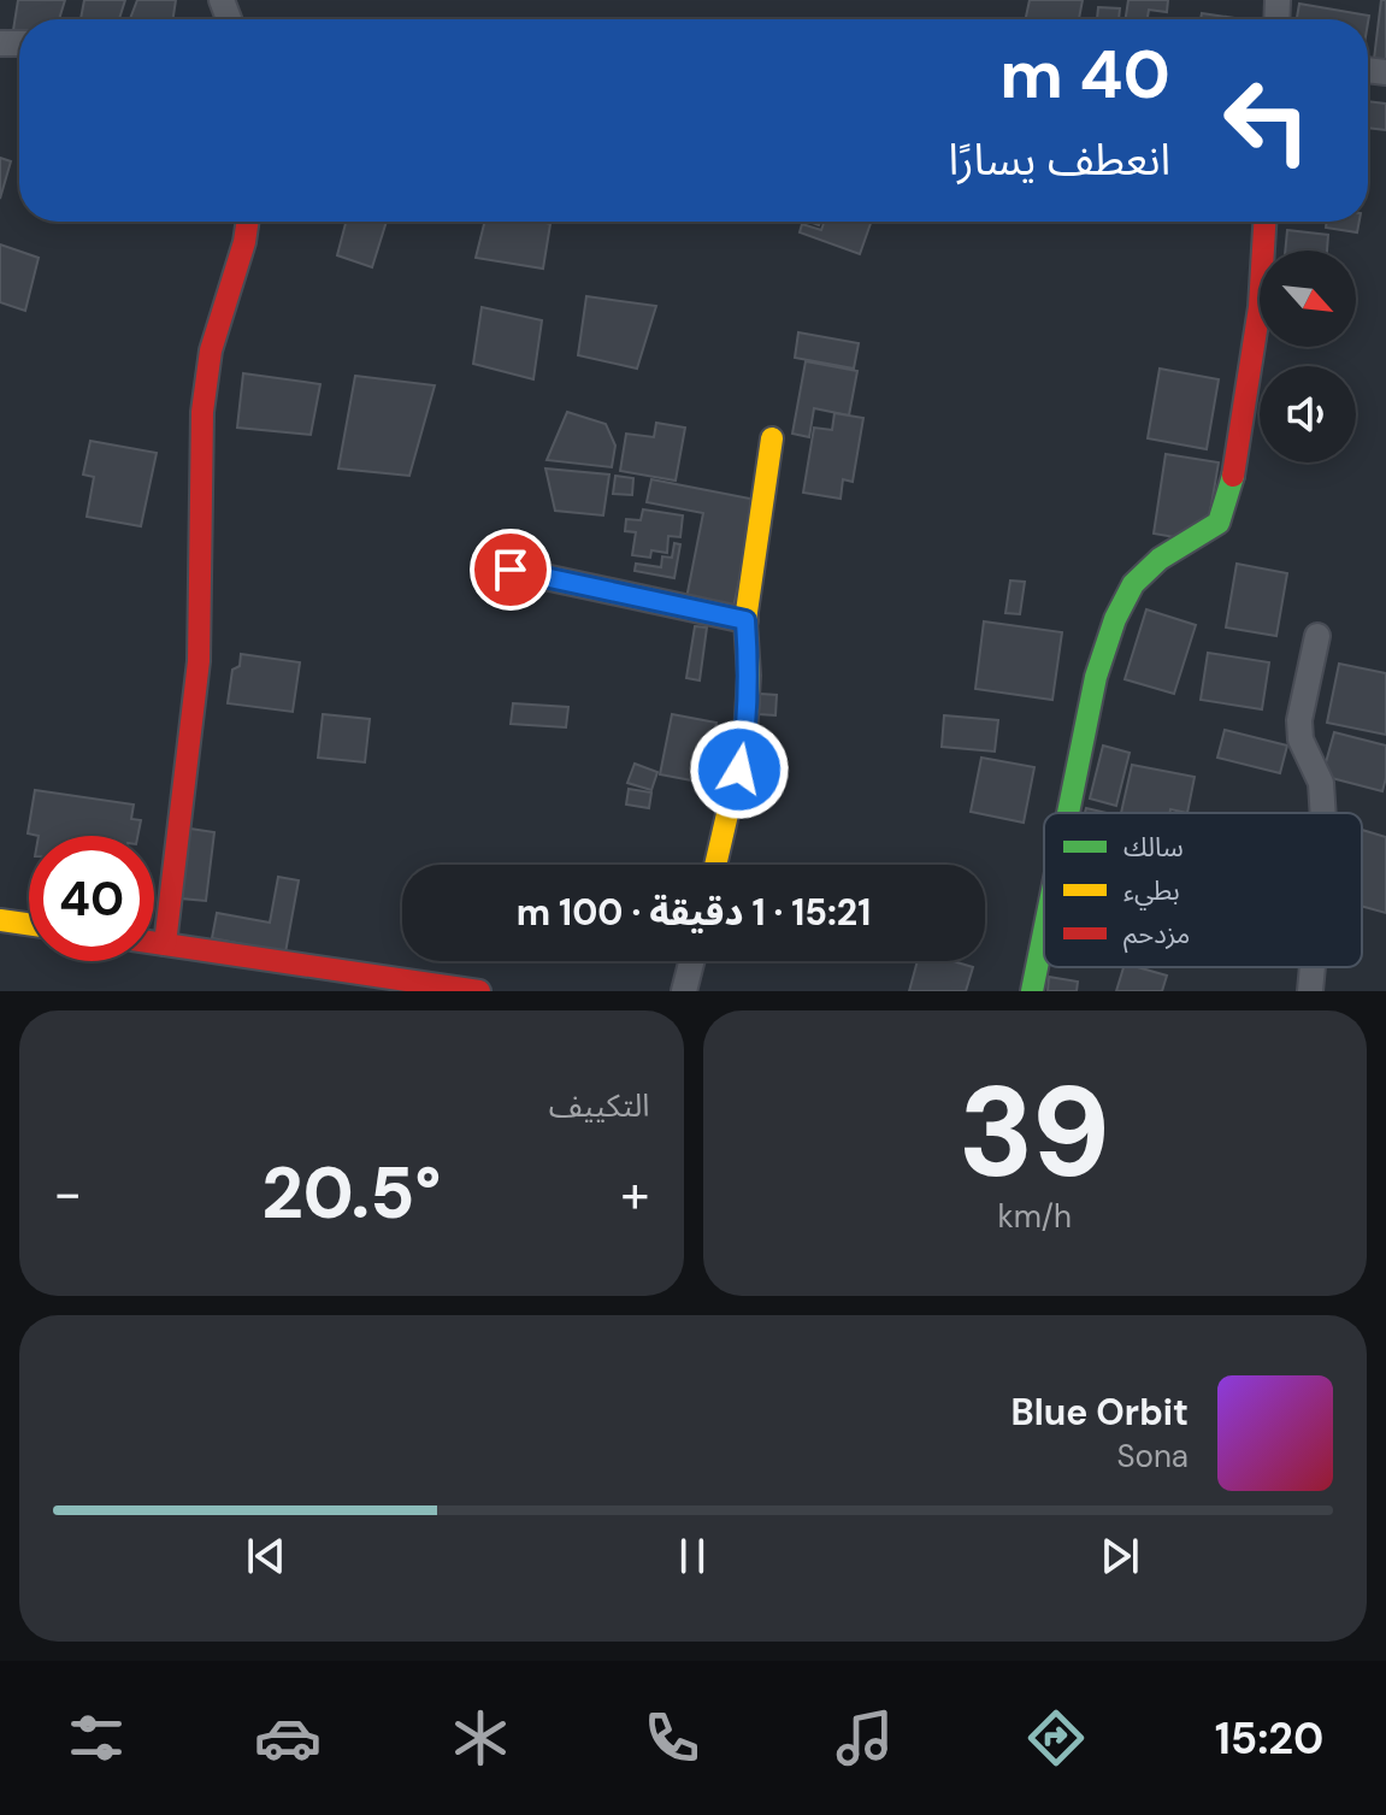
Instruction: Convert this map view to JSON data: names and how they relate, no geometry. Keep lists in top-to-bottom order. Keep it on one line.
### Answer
{"legend":["سالك","بطيء","مزدحم"],"north":"bottom right","page":{"turn":["40 m","انعطف يسارًا"],"limit":"40","trip":"15:21 · 1 دقيقة · 100 m","tile":[["39","km/h"],"التكييف"],"heat":["−","20.5°","+"],"song":["Blue Orbit","Sona"],"tabs":"15:20"}}
